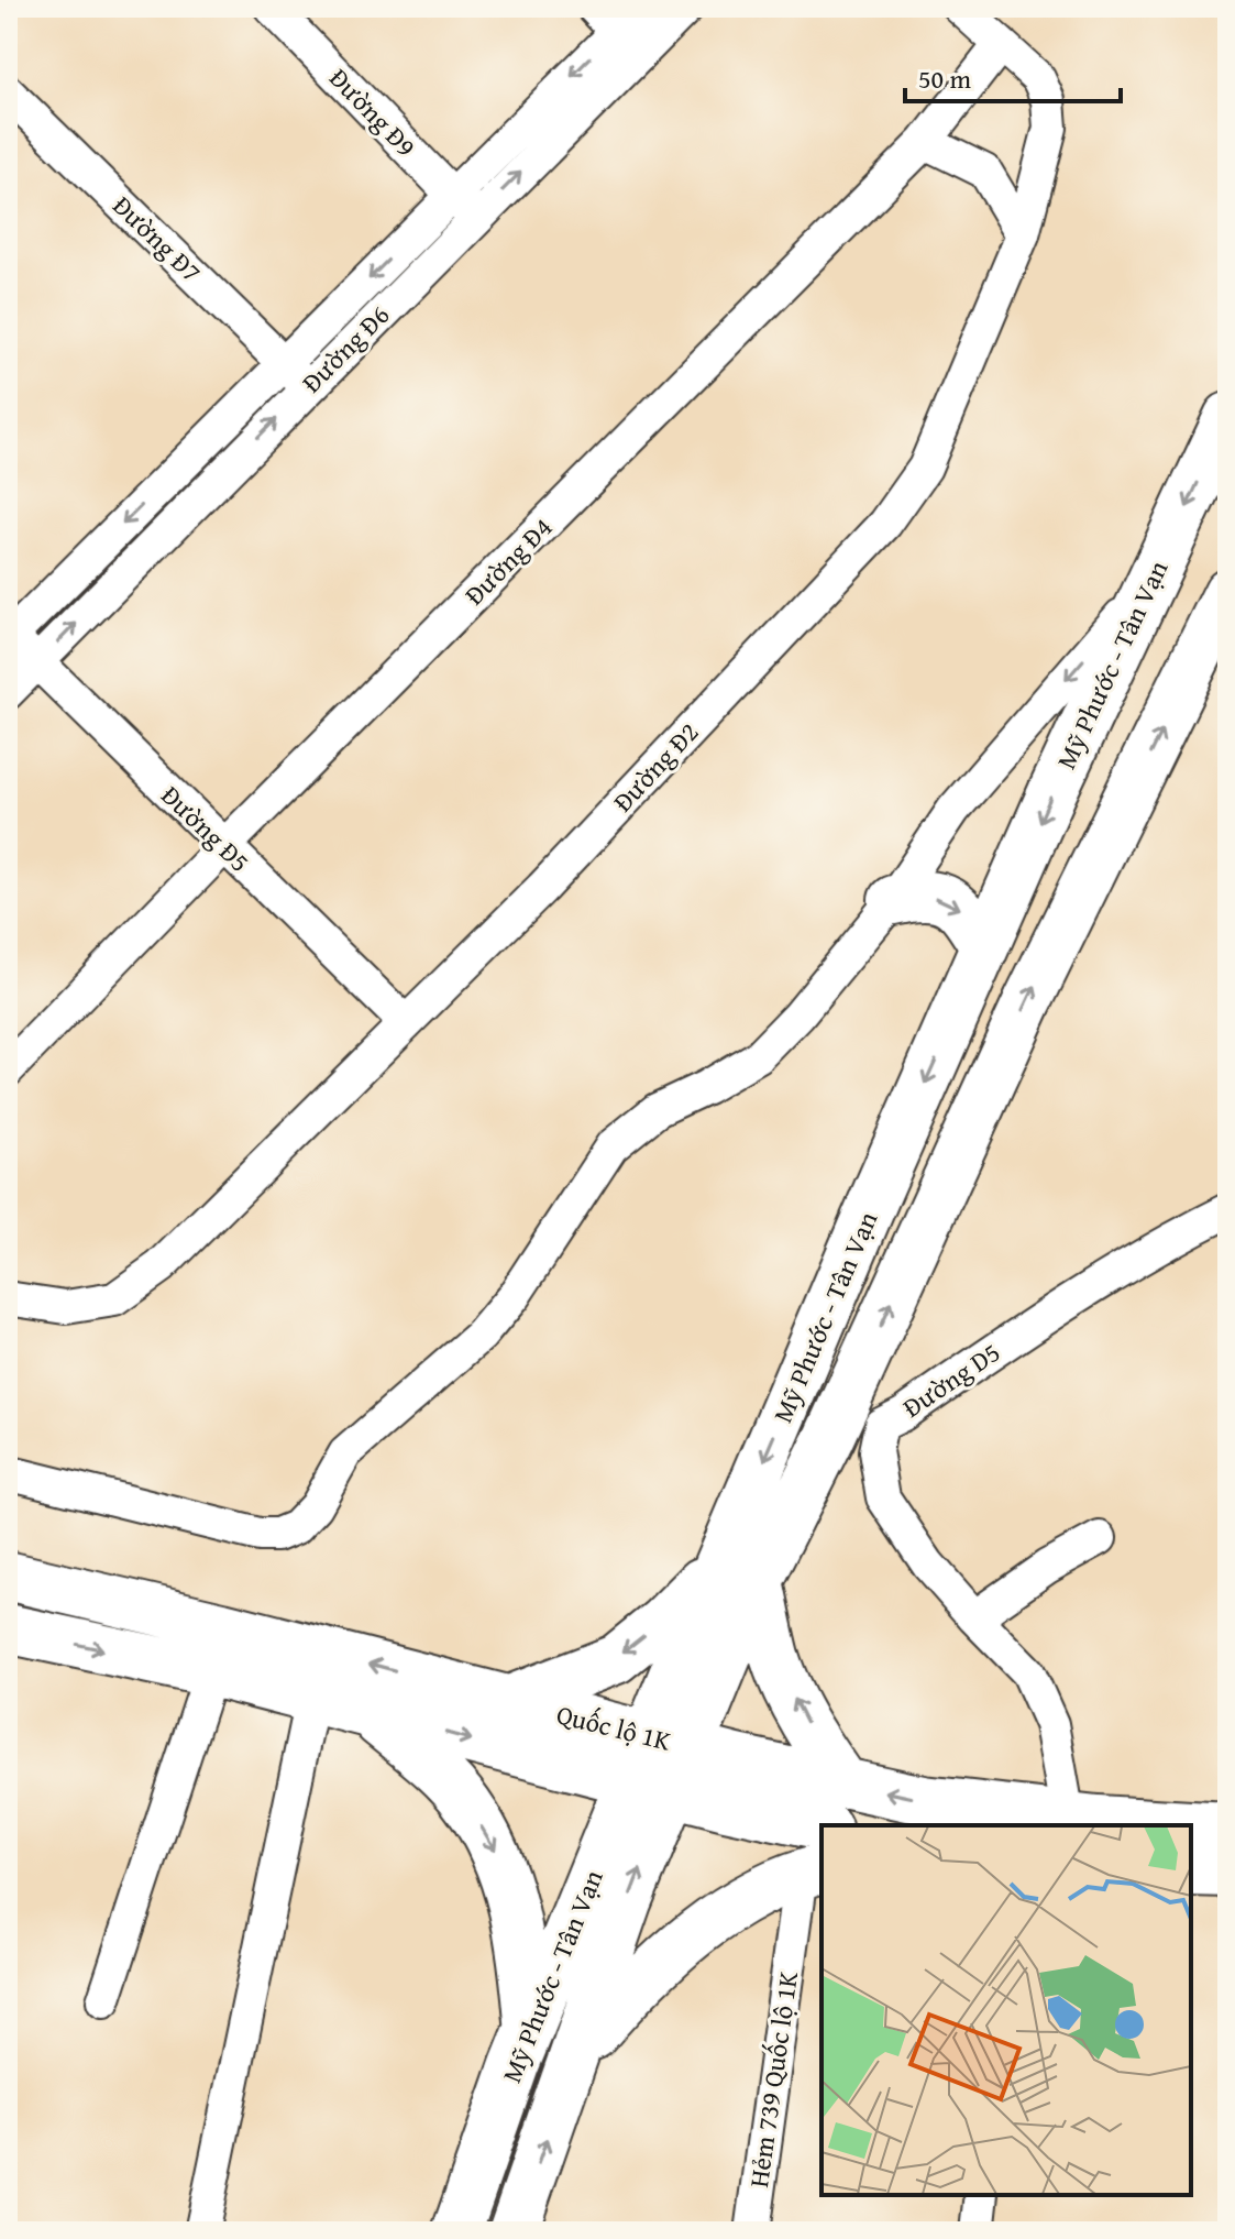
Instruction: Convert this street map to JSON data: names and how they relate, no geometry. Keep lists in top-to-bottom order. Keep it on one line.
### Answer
{"streets":{"main road":["Mỹ Phước - Tân Vạn","Quốc lộ 1K"],"street":["Đường Đ9","Đường Đ7","Đường Đ6","Đường Đ4","Đường Đ2","Đường Đ5","Đường D5","Hẻm 739 Quốc lộ 1K"]},"crossings":[["Đường Đ9","Đường Đ6"],["Đường Đ7","Đường Đ6"],["Đường Đ6","Đường Đ5"],["Đường Đ4","Đường Đ2"],["Đường Đ4","Đường Đ5"],["Mỹ Phước - Tân Vạn","Quốc lộ 1K"],["Đường Đ2","Đường Đ5"],["Đường D5","Quốc lộ 1K"]],"scale_bar":"50 m"}
